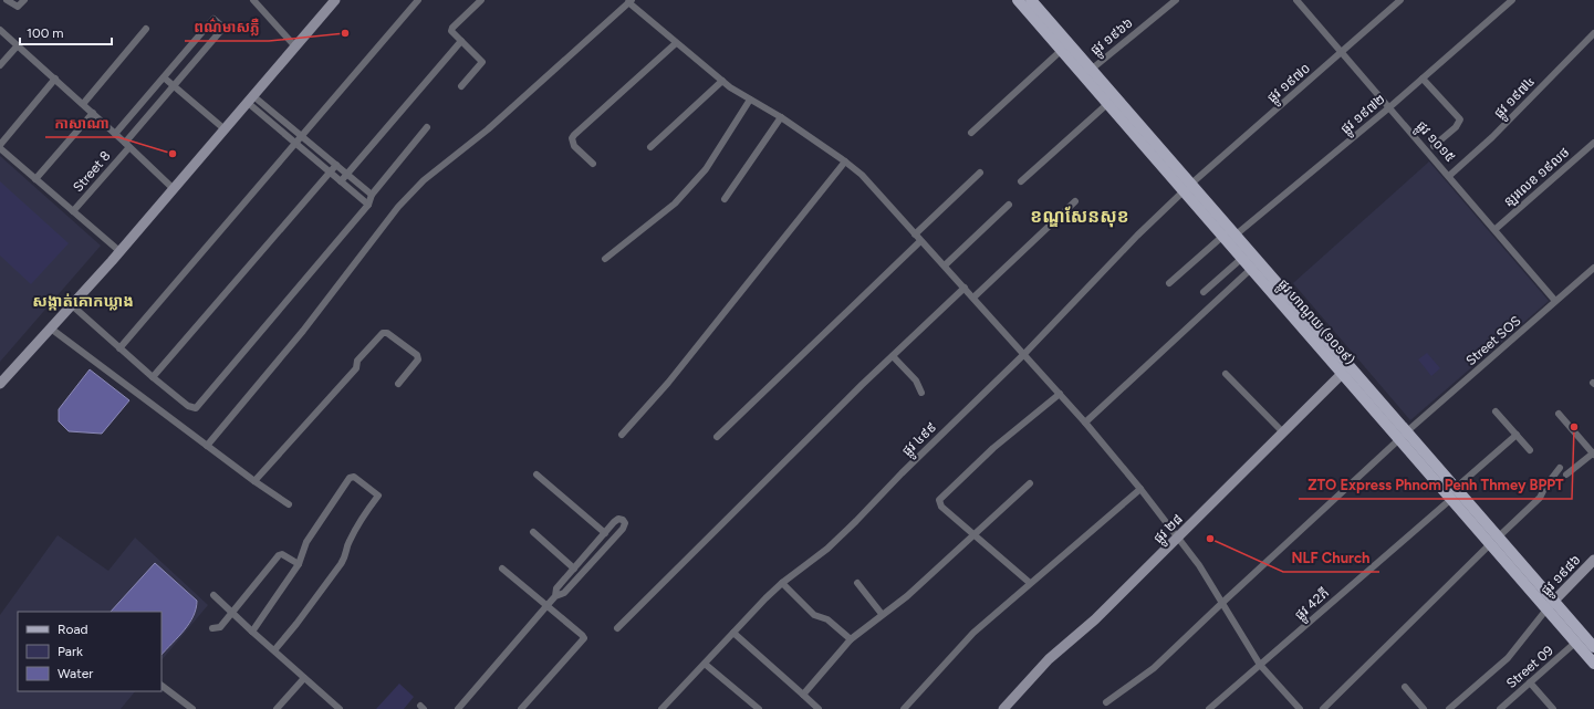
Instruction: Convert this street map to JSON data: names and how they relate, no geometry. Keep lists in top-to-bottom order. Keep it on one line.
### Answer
{"streets":{"main road":["ផ្លូវ ហាណូយ (១០១៩)","ផ្លូវ ២៨","ផ្លូវ ១៩៨៦"],"street":["ផ្លូវ ១៩៦៦","ផ្លូវ ១៩៧០","ផ្លូវ ១៩៧៤","ផ្លូវ ១៩៧២","ផ្លូវ ១០១៥","Street 8","ន្ឡរលេខ ១៩លថ","Street SOS","ផ្លូវ ៤៩៩","ផ្លូវ 42ភី","Street 09"]},"crossings":[["ផ្លូវ ១៩៦៦","ផ្លូវ ហាណូយ (១០១៩)"],["ផ្លូវ ១៩៧០","ផ្លូវ ១០១៥"],["ផ្លូវ ១៩៧០","ផ្លូវ ហាណូយ (១០១៩)"],["ផ្លូវ ១៩៧០","ផ្លូវ ៤៩៩"],["ផ្លូវ ១៩៧៤","ផ្លូវ ១០១៥"],["ផ្លូវ ១៩៧២","ផ្លូវ ១០១៥"],["ផ្លូវ ១៩៧២","ផ្លូវ ហាណូយ (១០១៩)"],["ផ្លូវ ១០១៥","ន្ឡរលេខ ១៩លថ"],["ផ្លូវ ១០១៥","Street SOS"],["ផ្លូវ ហាណូយ (១០១៩)","Street SOS"],["ផ្លូវ ហាណូយ (១០១៩)","ផ្លូវ ៤៩៩"],["ផ្លូវ ហាណូយ (១០១៩)","ផ្លូវ ២៨"],["ផ្លូវ ហាណូយ (១០១៩)","ផ្លូវ ១៩៨៦"],["ផ្លូវ ហាណូយ (១០១៩)","ផ្លូវ 42ភី"],["ផ្លូវ ហាណូយ (១០១៩)","Street 09"]],"districts":["ខណ្ឌសែនសុខ","សង្កាត់គោកឃ្លាង"],"places":["ពណ៌មាសភ្លឺ","កាសាណា","ZTO Express Phnom Penh Thmey BPPT","NLF Church"],"legend":["Road","Park","Water"],"scale_bar":"100 m"}
